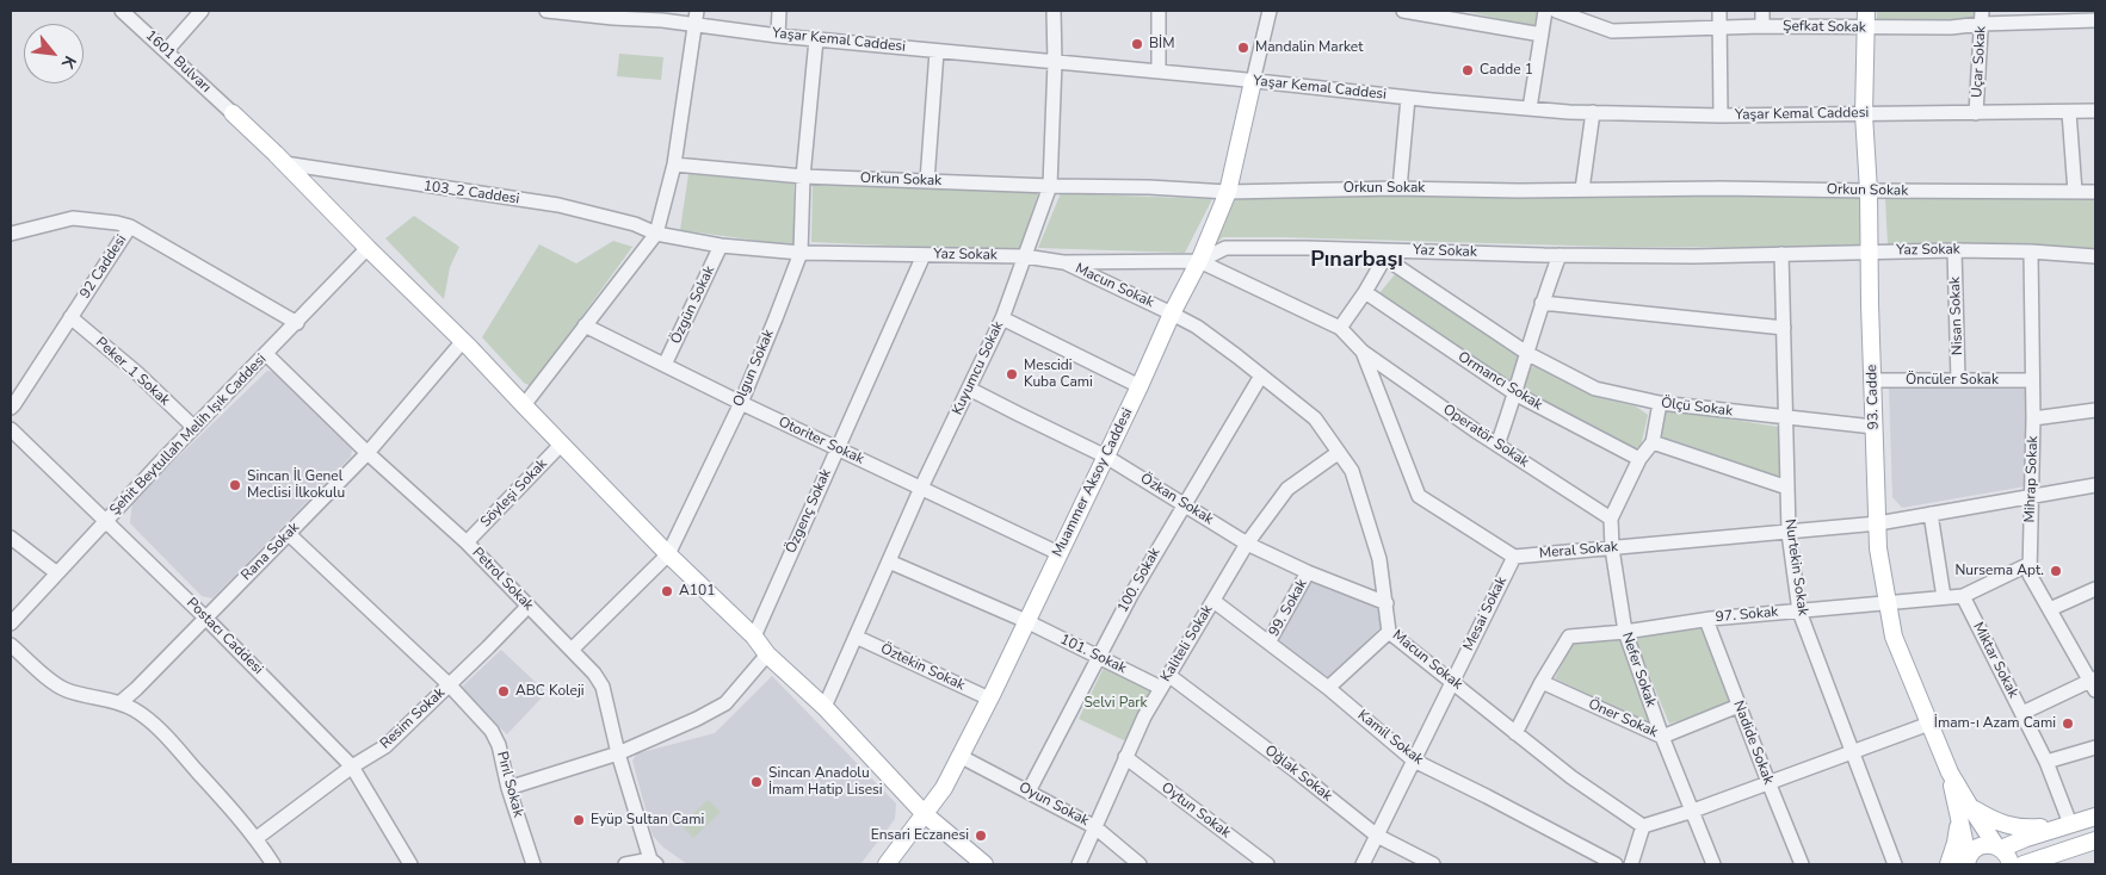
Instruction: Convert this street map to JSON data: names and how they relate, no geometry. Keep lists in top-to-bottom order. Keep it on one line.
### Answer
{"streets":{"main road":["93. Cadde","Muammer Aksoy Caddesi"],"street":["Şefkat Sokak","Yaşar Kemal Caddesi","1601 Bulvarı","Uçar Sokak","Orkun Sokak","103_2 Caddesi","Yaz Sokak","92 Caddesi","Macun Sokak","Özgün Sokak","Nisan Sokak","Olgun Sokak","Kuyumcu Sokak","Peker_1 Sokak","Öncüler Sokak","Ormancı Sokak","Ölçü Sokak","Şehit Beytullah Melih Işık Caddesi","Operatör Sokak","Otoriter Sokak","Mihrap Sokak","Söyleşi Sokak","Özkan Sokak","Özgenç Sokak","Meral Sokak","Rana Sokak","Nurtekin Sokak","Petrol Sokak","100. Sokak","99. Sokak","Mesai Sokak","97. Sokak","Postacı Caddesi","Kaliteli Sokak","101. Sokak","Miktar Sokak","Öztekin Sokak","Nefer Sokak","Resim Sokak","Öner Sokak","Kamil Sokak","Nadide Sokak","Oğlak Sokak","Pırıl Sokak","Oyun Sokak","Oytun Sokak"]},"crossings":[["Şefkat Sokak","Uçar Sokak"],["Şefkat Sokak","93. Cadde"],["Yaşar Kemal Caddesi","Uçar Sokak"],["Yaşar Kemal Caddesi","Olgun Sokak"],["Yaşar Kemal Caddesi","Kuyumcu Sokak"],["Yaşar Kemal Caddesi","93. Cadde"],["Yaşar Kemal Caddesi","Muammer Aksoy Caddesi"],["Orkun Sokak","Olgun Sokak"],["Orkun Sokak","Kuyumcu Sokak"],["Orkun Sokak","93. Cadde"],["Orkun Sokak","Muammer Aksoy Caddesi"],["103_2 Caddesi","Yaz Sokak"],["Yaz Sokak","Macun Sokak"],["Yaz Sokak","Özgün Sokak"],["Yaz Sokak","Nisan Sokak"],["Yaz Sokak","Olgun Sokak"],["Yaz Sokak","Kuyumcu Sokak"],["Yaz Sokak","93. Cadde"],["Yaz Sokak","Ölçü Sokak"],["Yaz Sokak","Mihrap Sokak"],["Yaz Sokak","Muammer Aksoy Caddesi"],["Yaz Sokak","Özgenç Sokak"],["Yaz Sokak","Nurtekin Sokak"],["92 Caddesi","Peker_1 Sokak"],["92 Caddesi","Şehit Beytullah Melih Işık Caddesi"],["Macun Sokak","Muammer Aksoy Caddesi"],["Macun Sokak","Özkan Sokak"],["Macun Sokak","100. Sokak"],["Macun Sokak","Mesai Sokak"],["Macun Sokak","97. Sokak"],["Macun Sokak","Kaliteli Sokak"],["Özgün Sokak","Otoriter Sokak"],["Nisan Sokak","Öncüler Sokak"],["Olgun Sokak","Otoriter Sokak"],["Olgun Sokak","Petrol Sokak"],["Kuyumcu Sokak","Otoriter Sokak"],["Kuyumcu Sokak","Özkan Sokak"],["Kuyumcu Sokak","101. Sokak"],["Kuyumcu Sokak","Öztekin Sokak"],["Peker_1 Sokak","Şehit Beytullah Melih Işık Caddesi"],["Öncüler Sokak","93. Cadde"],["Öncüler Sokak","Mihrap Sokak"],["Ormancı Sokak","Nefer Sokak"],["93. Cadde","Ölçü Sokak"],["93. Cadde","Meral Sokak"],["93. Cadde","97. Sokak"],["Ölçü Sokak","Nurtekin Sokak"],["Ölçü Sokak","Nefer Sokak"],["Şehit Beytullah Melih Işık Caddesi","Petrol Sokak"],["Şehit Beytullah Melih Işık Caddesi","Postacı Caddesi"],["Operatör Sokak","Nefer Sokak"],["Otoriter Sokak","Muammer Aksoy Caddesi"],["Otoriter Sokak","Özgenç Sokak"],["Mihrap Sokak","Meral Sokak"],["Mihrap Sokak","97. Sokak"],["Muammer Aksoy Caddesi","Özkan Sokak"],["Muammer Aksoy Caddesi","101. Sokak"],["Muammer Aksoy Caddesi","Öztekin Sokak"],["Muammer Aksoy Caddesi","Oyun Sokak"],["Söyleşi Sokak","Petrol Sokak"],["Özkan Sokak","100. Sokak"],["Özkan Sokak","99. Sokak"],["Özkan Sokak","Kaliteli Sokak"],["Meral Sokak","Nurtekin Sokak"],["Meral Sokak","Mesai Sokak"],["Meral Sokak","Nefer Sokak"],["Rana Sokak","Petrol Sokak"],["Rana Sokak","Postacı Caddesi"],["Rana Sokak","Pırıl Sokak"],["Nurtekin Sokak","97. Sokak"],["Petrol Sokak","Resim Sokak"],["100. Sokak","101. Sokak"],["100. Sokak","Oyun Sokak"],["99. Sokak","Kamil Sokak"],["Mesai Sokak","Kamil Sokak"],["Mesai Sokak","Oğlak Sokak"],["97. Sokak","Miktar Sokak"],["97. Sokak","Nefer Sokak"],["97. Sokak","Öner Sokak"],["97. Sokak","Nadide Sokak"],["Postacı Caddesi","Resim Sokak"],["Kaliteli Sokak","101. Sokak"],["Kaliteli Sokak","Kamil Sokak"],["Kaliteli Sokak","Oğlak Sokak"],["Kaliteli Sokak","Oyun Sokak"],["Kaliteli Sokak","Oytun Sokak"],["Nefer Sokak","Öner Sokak"],["Resim Sokak","Pırıl Sokak"],["Öner Sokak","Nadide Sokak"]],"districts":["Pınarbaşı"],"parks":["Selvi Park"],"places":["BİM","Mandalin Market","Cadde 1","Mescidi Kuba Cami","Sincan İl Genel Meclisi İlkokulu","Nursema Apt.","A101","ABC Koleji","İmam-ı Azam Cami","Sincan Anadolu İmam Hatip Lisesi","Eyüp Sultan Cami","Ensari Eczanesi"],"north":"bottom right"}
